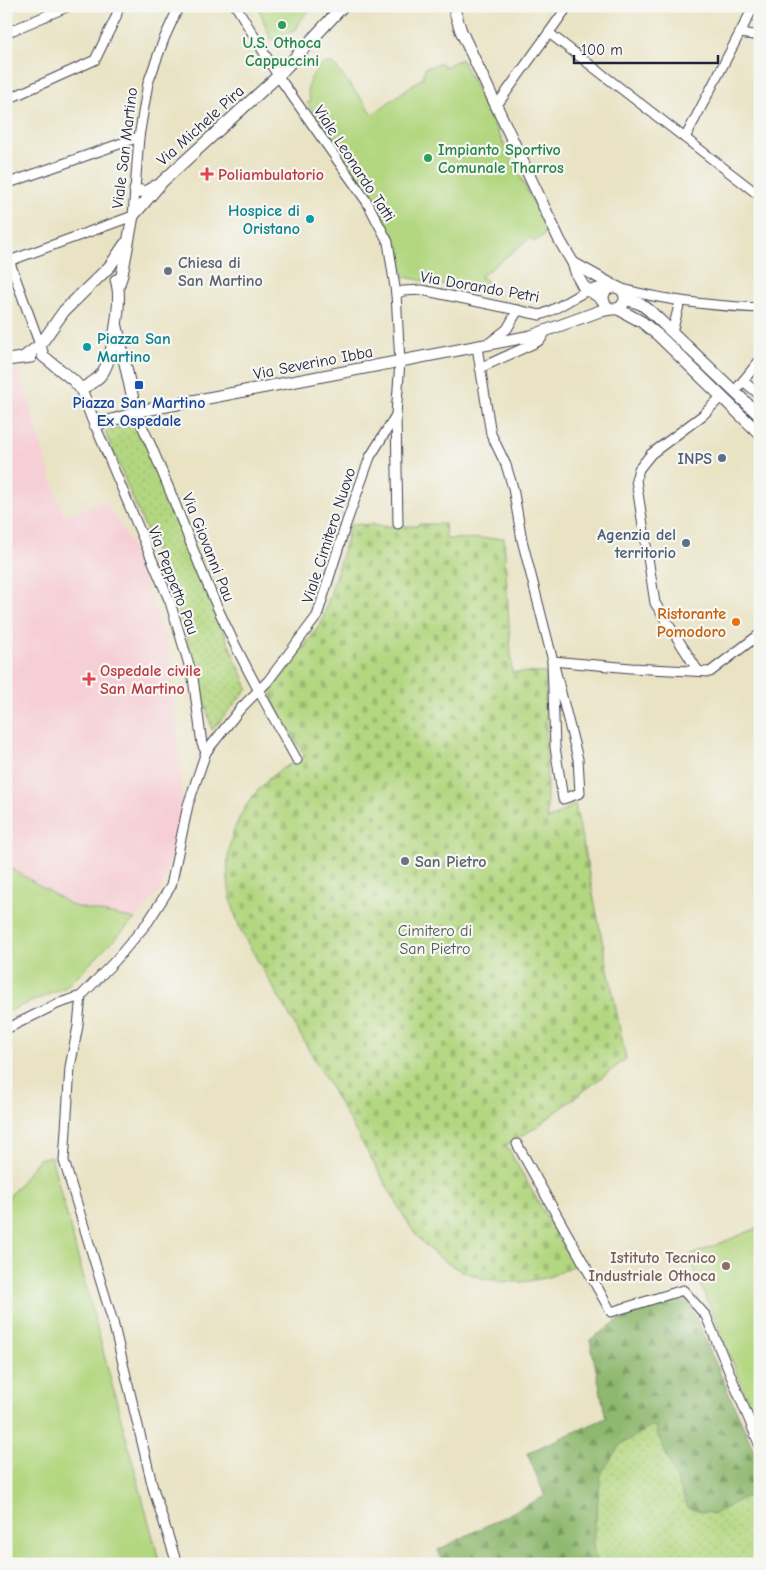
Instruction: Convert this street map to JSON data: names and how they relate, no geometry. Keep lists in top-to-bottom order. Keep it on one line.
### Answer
{"streets":{"street":["Via Michele Pira","Viale San Martino","Viale Leonardo Tatti","Via Dorando Petri","Via Severino Ibba","Viale Cimitero Nuovo","Via Giovanni Pau","Via Peppetto Pau"]},"crossings":[["Via Michele Pira","Viale San Martino"],["Via Michele Pira","Viale Leonardo Tatti"],["Viale Leonardo Tatti","Via Dorando Petri"],["Viale Leonardo Tatti","Via Severino Ibba"],["Viale Leonardo Tatti","Viale Cimitero Nuovo"],["Via Dorando Petri","Via Severino Ibba"],["Via Severino Ibba","Viale Cimitero Nuovo"],["Via Severino Ibba","Via Giovanni Pau"],["Viale Cimitero Nuovo","Via Giovanni Pau"],["Viale Cimitero Nuovo","Via Peppetto Pau"]],"parks":["Cimitero di San Pietro"],"places":{"other":["U.S. Othoca Cappuccini","Impianto Sportivo Comunale Tharros","Hospice di Oristano","Chiesa di San Martino","Piazza San Martino","INPS","Agenzia del territorio","Ristorante Pomodoro","San Pietro","Istituto Tecnico Industriale Othoca"],"health":["Poliambulatorio","Ospedale civile San Martino"],"transit":["Piazza San Martino Ex Ospedale"]},"scale_bar":"100 m"}
